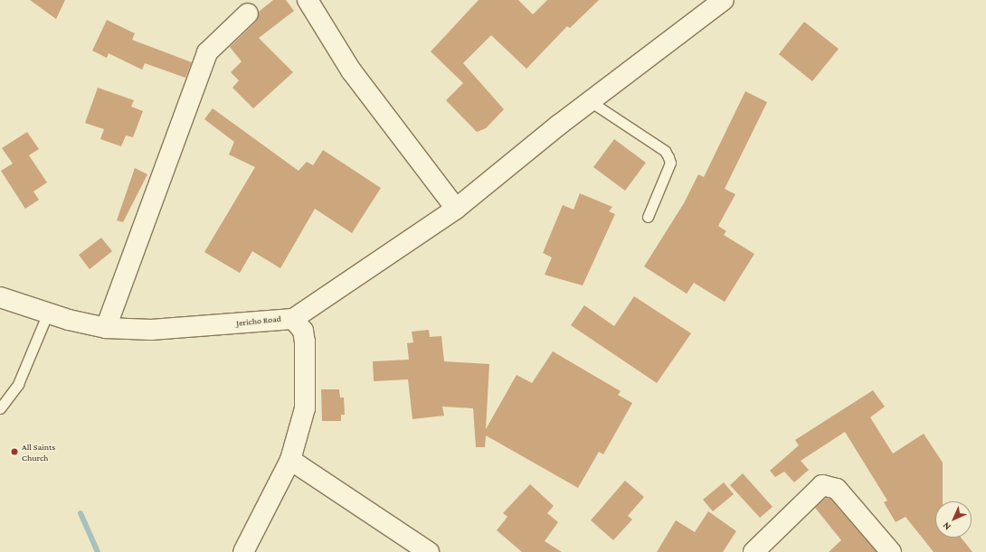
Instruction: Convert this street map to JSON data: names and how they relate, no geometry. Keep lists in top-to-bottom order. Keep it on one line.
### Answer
{"streets":{"street":["Jericho Road"]},"places":["All Saints Church"],"north":"bottom left"}
